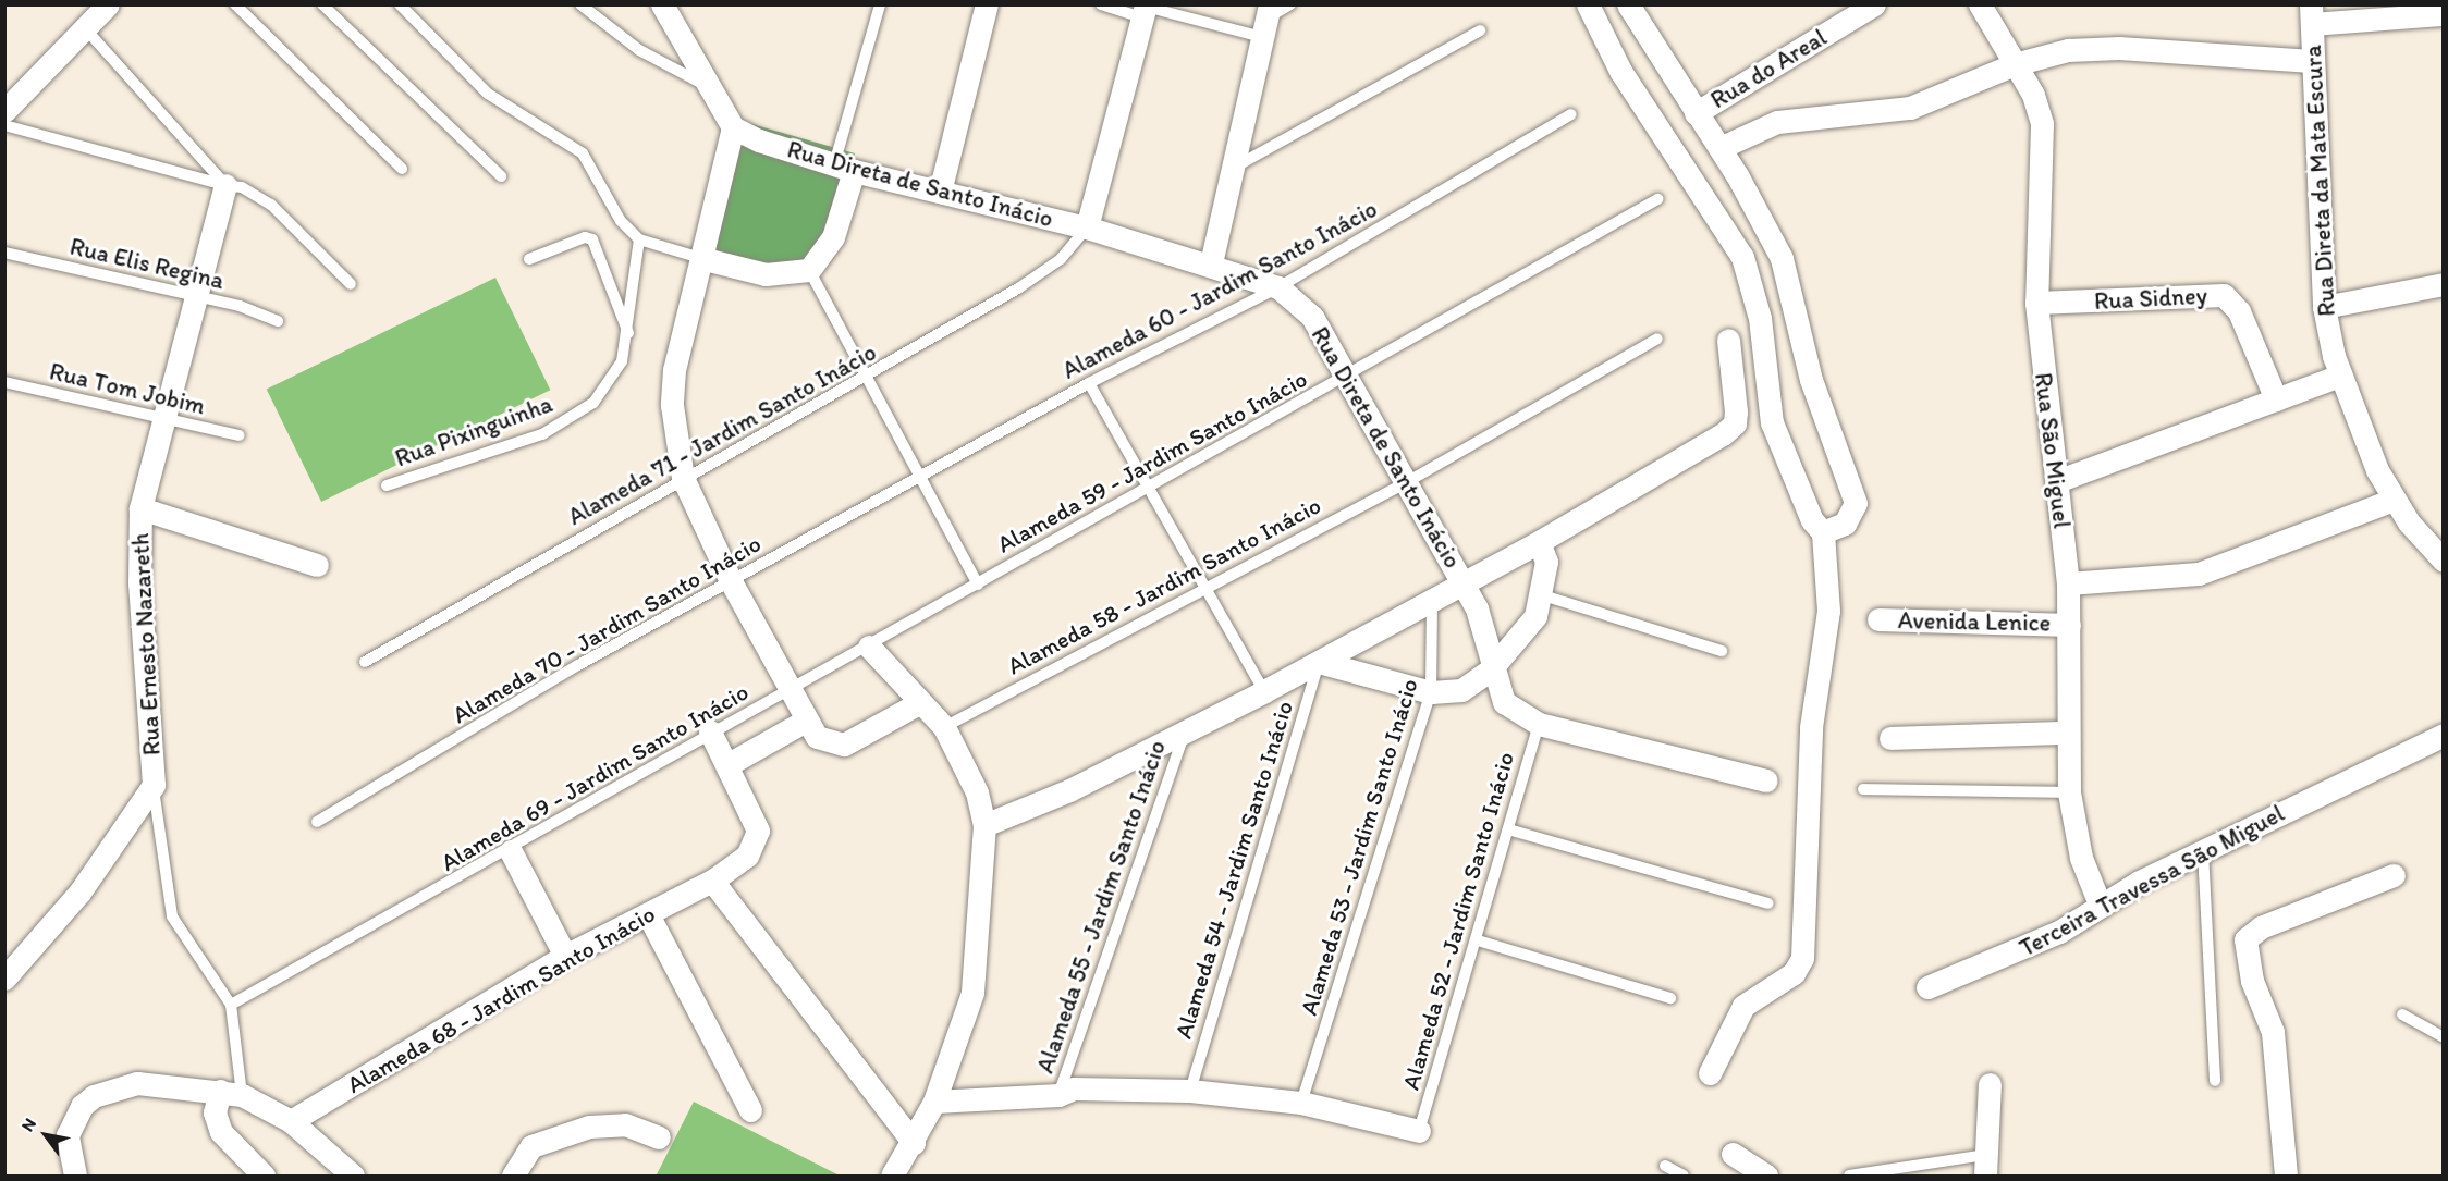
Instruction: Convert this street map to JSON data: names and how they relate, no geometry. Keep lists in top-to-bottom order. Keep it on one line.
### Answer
{"streets":{"street":["Rua do Areal","Rua Direta da Mata Escura","Rua Direta de Santo Inácio","Rua Sidney","Rua São Miguel","Avenida Lenice","Rua Ernesto Nazareth","Terceira Travessa São Miguel","Alameda 68 - Jardim Santo Inácio"],"lane":["Rua Elis Regina","Alameda 60 - Jardim Santo Inácio","Rua Tom Jobim","Rua Pixinguinha","Alameda 71 - Jardim Santo Inácio","Alameda 59 - Jardim Santo Inácio","Alameda 58 - Jardim Santo Inácio","Alameda 70 - Jardim Santo Inácio","Alameda 69 - Jardim Santo Inácio","Alameda 53 - Jardim Santo Inácio","Alameda 54 - Jardim Santo Inácio","Alameda 55 - Jardim Santo Inácio","Alameda 52 - Jardim Santo Inácio"]},"crossings":[["Rua Direta de Santo Inácio","Alameda 60 - Jardim Santo Inácio"],["Rua Direta de Santo Inácio","Alameda 71 - Jardim Santo Inácio"],["Rua Direta de Santo Inácio","Alameda 59 - Jardim Santo Inácio"],["Rua Direta de Santo Inácio","Alameda 58 - Jardim Santo Inácio"],["Rua Direta de Santo Inácio","Alameda 53 - Jardim Santo Inácio"],["Rua Direta de Santo Inácio","Alameda 54 - Jardim Santo Inácio"],["Rua Direta de Santo Inácio","Alameda 55 - Jardim Santo Inácio"],["Rua Elis Regina","Rua Ernesto Nazareth"],["Alameda 60 - Jardim Santo Inácio","Alameda 70 - Jardim Santo Inácio"],["Rua Sidney","Rua São Miguel"],["Rua Tom Jobim","Rua Ernesto Nazareth"],["Rua São Miguel","Avenida Lenice"],["Rua São Miguel","Terceira Travessa São Miguel"],["Alameda 59 - Jardim Santo Inácio","Alameda 69 - Jardim Santo Inácio"],["Rua Ernesto Nazareth","Alameda 69 - Jardim Santo Inácio"],["Alameda 69 - Jardim Santo Inácio","Alameda 68 - Jardim Santo Inácio"]],"north":"top left"}
